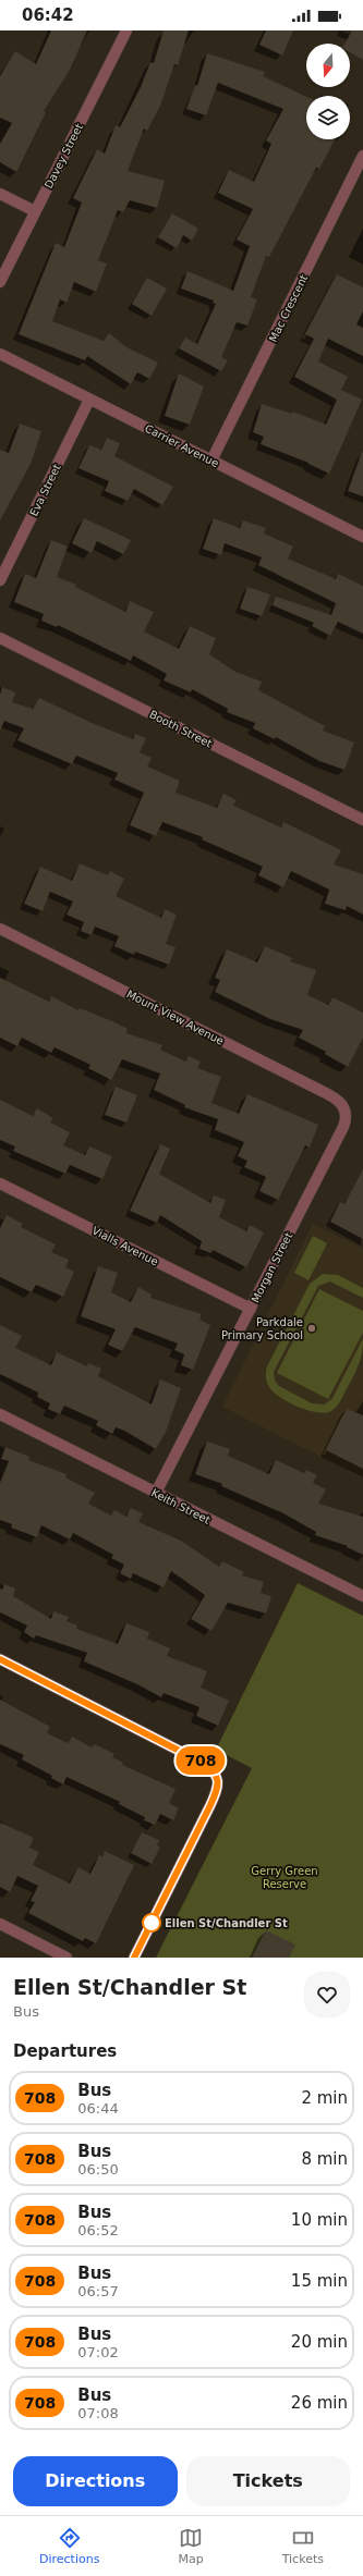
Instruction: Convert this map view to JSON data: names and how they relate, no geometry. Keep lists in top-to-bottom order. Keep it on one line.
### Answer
{"streets":{"street":["Davey Street","Mac Crescent","Carrier Avenue","Eva Street","Booth Street","Mount View Avenue","Vialls Avenue","Morgan Street","Keith Street"]},"crossings":[["Mac Crescent","Carrier Avenue"],["Carrier Avenue","Eva Street"],["Mount View Avenue","Morgan Street"],["Vialls Avenue","Morgan Street"],["Morgan Street","Keith Street"]],"parks":["Gerry Green Reserve"],"places":["Parkdale Primary School","Ellen St/Chandler St"],"lines":["bus line 708"],"north":"bottom","page":{"status":"06:42","on_map":"708","heading":[["Ellen St/Chandler St","Bus"],"Departures"],"list":[{"mark":"708","name":"Bus","note":"06:44","value":"2 min"},{"mark":"708","name":"Bus","note":"06:50","value":"8 min"},{"mark":"708","name":"Bus","note":"06:52","value":"10 min"},{"mark":"708","name":"Bus","note":"06:57","value":"15 min"},{"mark":"708","name":"Bus","note":"07:02","value":"20 min"},{"mark":"708","name":"Bus","note":"07:08","value":"26 min"}],"buttons":["Directions","Tickets"],"tabs":["Directions","Map","Tickets"]}}
